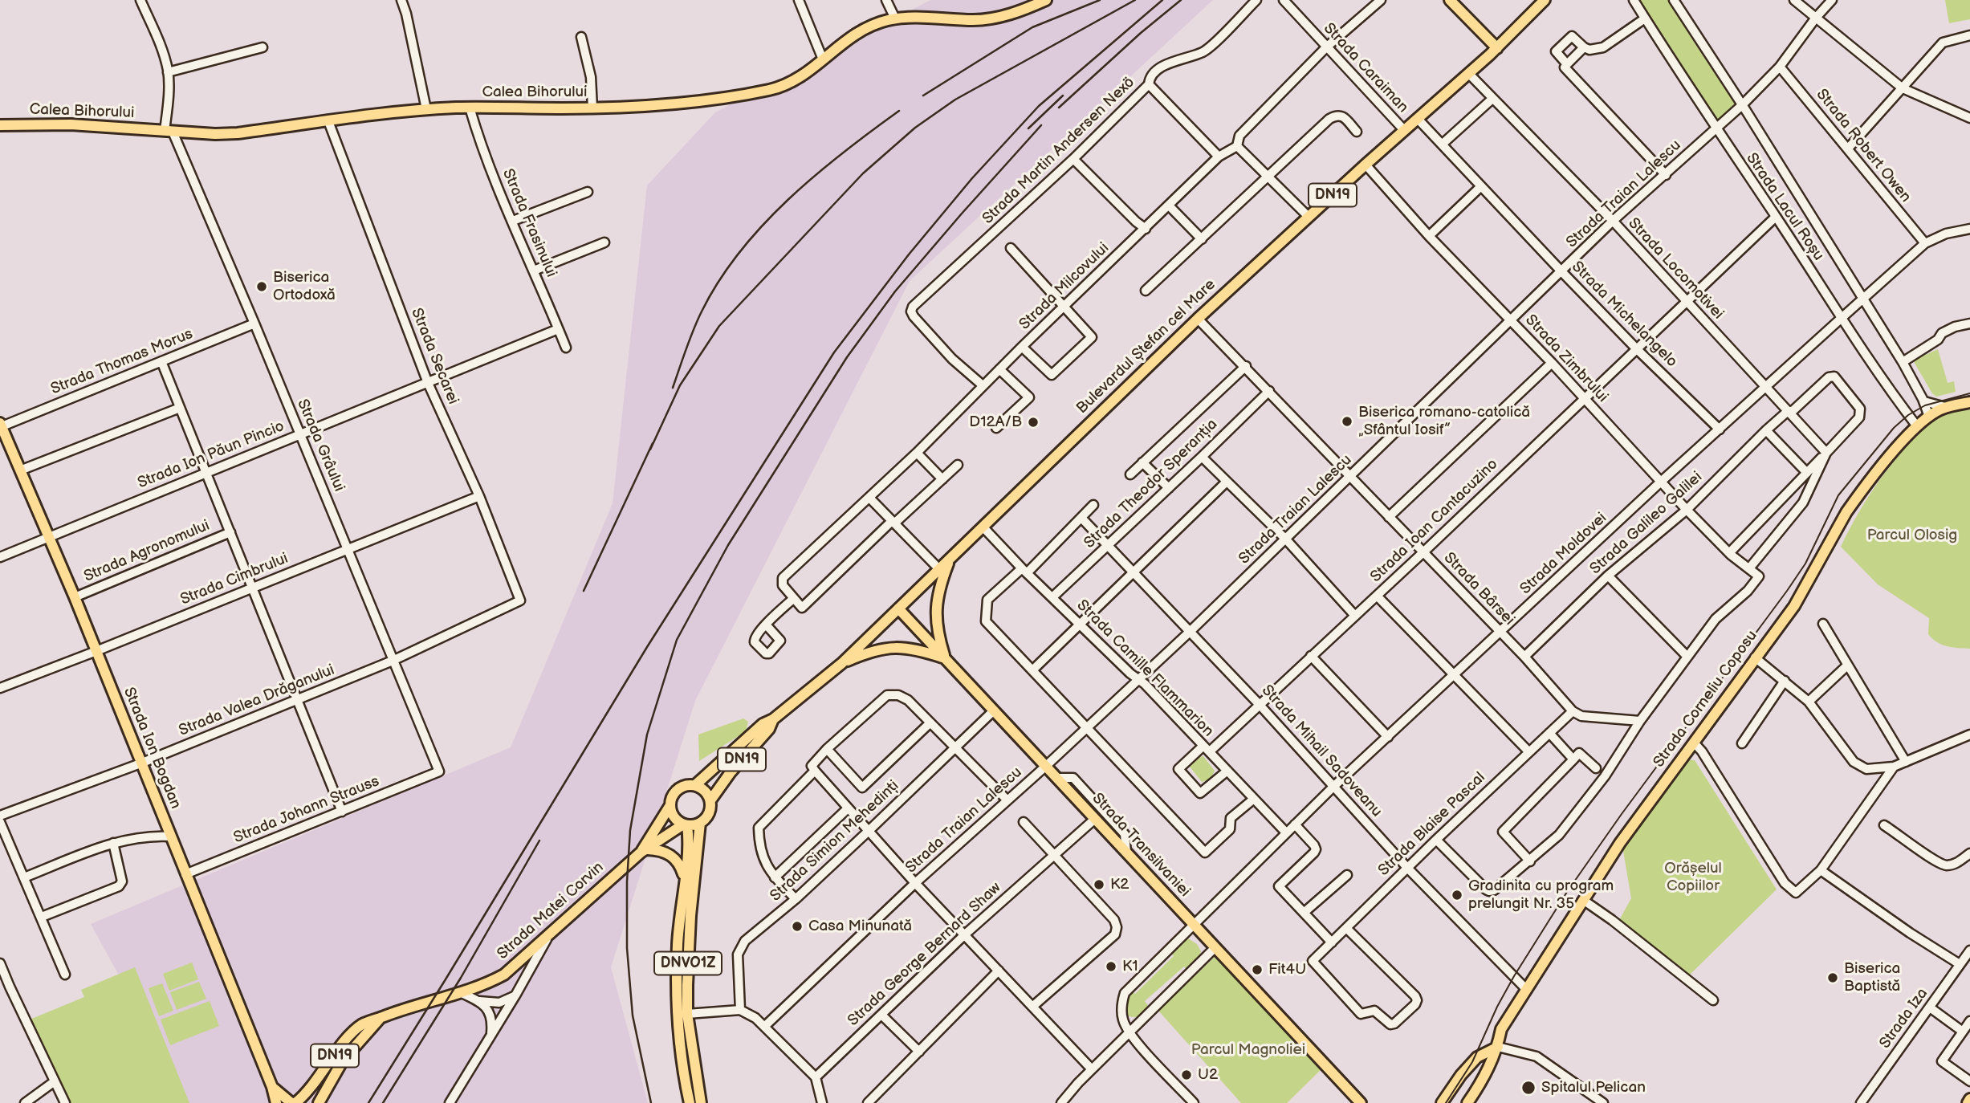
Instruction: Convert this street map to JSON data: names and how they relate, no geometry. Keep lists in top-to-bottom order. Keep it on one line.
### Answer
{"streets":{"main road":["Calea Bihorului","DN19","Bulevardul Ștefan cel Mare","Strada Corneliu Coposu","Strada Ion Bogdan","Strada Transilvaniei","Strada Matei Corvin","DNVO1Z"],"street":["Strada Caraiman","Strada Robert Owen","Strada Martin Andersen Nexö","Strada Traian Lalescu","Strada Lacul Roșu","Strada Frasinului","Strada Locomotivei","Strada Milcovului","Strada Michelangelo","Strada Secarei","Strada Zimbrului","Strada Thomas Morus","Strada Grâului","Strada Ion Păun Pincio","Strada Theodor Speranția","Strada Ioan Cantacuzino","Strada Galileo Galilei","Strada Agronomului","Strada Moldovei","Strada Cimbrului","Strada Bârsei","Strada Camille Flammarion","Strada Valea Drăganului","Strada Mihail Sadoveanu","Strada Johann Strauss","Strada Blaise Pascal","Strada Simion Mehedinți","Strada George Bernard Shaw","Strada Iza"]},"crossings":[["Strada Caraiman","Bulevardul Ștefan cel Mare"],["Calea Bihorului","Strada Frasinului"],["Calea Bihorului","Strada Secarei"],["Calea Bihorului","Strada Grâului"],["Strada Robert Owen","Strada Traian Lalescu"],["Strada Robert Owen","Strada Moldovei"],["Strada Martin Andersen Nexö","Strada Milcovului"],["Strada Traian Lalescu","Strada Lacul Roșu"],["Strada Traian Lalescu","Strada Locomotivei"],["Strada Traian Lalescu","Strada Michelangelo"],["Strada Traian Lalescu","Strada Zimbrului"],["Strada Traian Lalescu","Strada Bârsei"],["Strada Traian Lalescu","Strada Camille Flammarion"],["Strada Traian Lalescu","Strada Mihail Sadoveanu"],["Strada Traian Lalescu","Strada Transilvaniei"],["DN19","Bulevardul Ștefan cel Mare"],["DN19","Strada Matei Corvin"],["DN19","DNVO1Z"],["Strada Lacul Roșu","Strada Ioan Cantacuzino"],["Strada Lacul Roșu","Strada Moldovei"],["Strada Lacul Roșu","Strada Corneliu Coposu"],["Strada Frasinului","Strada Ion Păun Pincio"],["Strada Locomotivei","Bulevardul Ștefan cel Mare"],["Strada Locomotivei","Strada Ioan Cantacuzino"],["Strada Locomotivei","Strada Moldovei"],["Strada Michelangelo","Bulevardul Ștefan cel Mare"],["Strada Michelangelo","Strada Ioan Cantacuzino"],["Strada Michelangelo","Strada Moldovei"],["Bulevardul Ștefan cel Mare","Strada Zimbrului"],["Bulevardul Ștefan cel Mare","Strada Bârsei"],["Bulevardul Ștefan cel Mare","Strada Camille Flammarion"],["Bulevardul Ștefan cel Mare","Strada Transilvaniei"],["Bulevardul Ștefan cel Mare","DNVO1Z"],["Strada Secarei","Strada Ion Păun Pincio"],["Strada Secarei","Strada Cimbrului"],["Strada Secarei","Strada Valea Drăganului"],["Strada Zimbrului","Strada Ioan Cantacuzino"],["Strada Zimbrului","Strada Galileo Galilei"],["Strada Zimbrului","Strada Moldovei"],["Strada Thomas Morus","Strada Grâului"],["Strada Thomas Morus","Strada Ion Bogdan"],["Strada Grâului","Strada Ion Păun Pincio"],["Strada Grâului","Strada Cimbrului"],["Strada Grâului","Strada Valea Drăganului"],["Strada Grâului","Strada Johann Strauss"],["Strada Ion Păun Pincio","Strada Ion Bogdan"],["Strada Theodor Speranția","Strada Bârsei"],["Strada Theodor Speranția","Strada Camille Flammarion"],["Strada Theodor Speranția","Strada Mihail Sadoveanu"],["Strada Ioan Cantacuzino","Strada Bârsei"],["Strada Ioan Cantacuzino","Strada Camille Flammarion"],["Strada Ioan Cantacuzino","Strada Mihail Sadoveanu"],["Strada Galileo Galilei","Strada Bârsei"],["Strada Agronomului","Strada Ion Bogdan"],["Strada Moldovei","Strada Bârsei"],["Strada Moldovei","Strada Camille Flammarion"],["Strada Moldovei","Strada Mihail Sadoveanu"],["Strada Moldovei","Strada Transilvaniei"],["Strada Cimbrului","Strada Ion Bogdan"],["Strada Bârsei","Strada Blaise Pascal"],["Strada Corneliu Coposu","Strada Mihail Sadoveanu"],["Strada Valea Drăganului","Strada Ion Bogdan"],["Strada Ion Bogdan","Strada Johann Strauss"],["Strada Ion Bogdan","Strada Matei Corvin"],["Strada Mihail Sadoveanu","Strada Blaise Pascal"],["Strada Simion Mehedinți","Strada Transilvaniei"],["Strada Transilvaniei","Strada George Bernard Shaw"]],"parks":["Parcul Olosig","Orășelul Copiilor","Parcul Magnoliei"],"places":["Biserica Ortodoxă","Biserica romano-catolică „Sfântul Iosif”","D12A/B","K2","Gradinita cu program prelungit Nr. 35","Casa Minunată","K1","Fit4U","Biserica Baptistă","U2","Spitalul Pelican"]}
